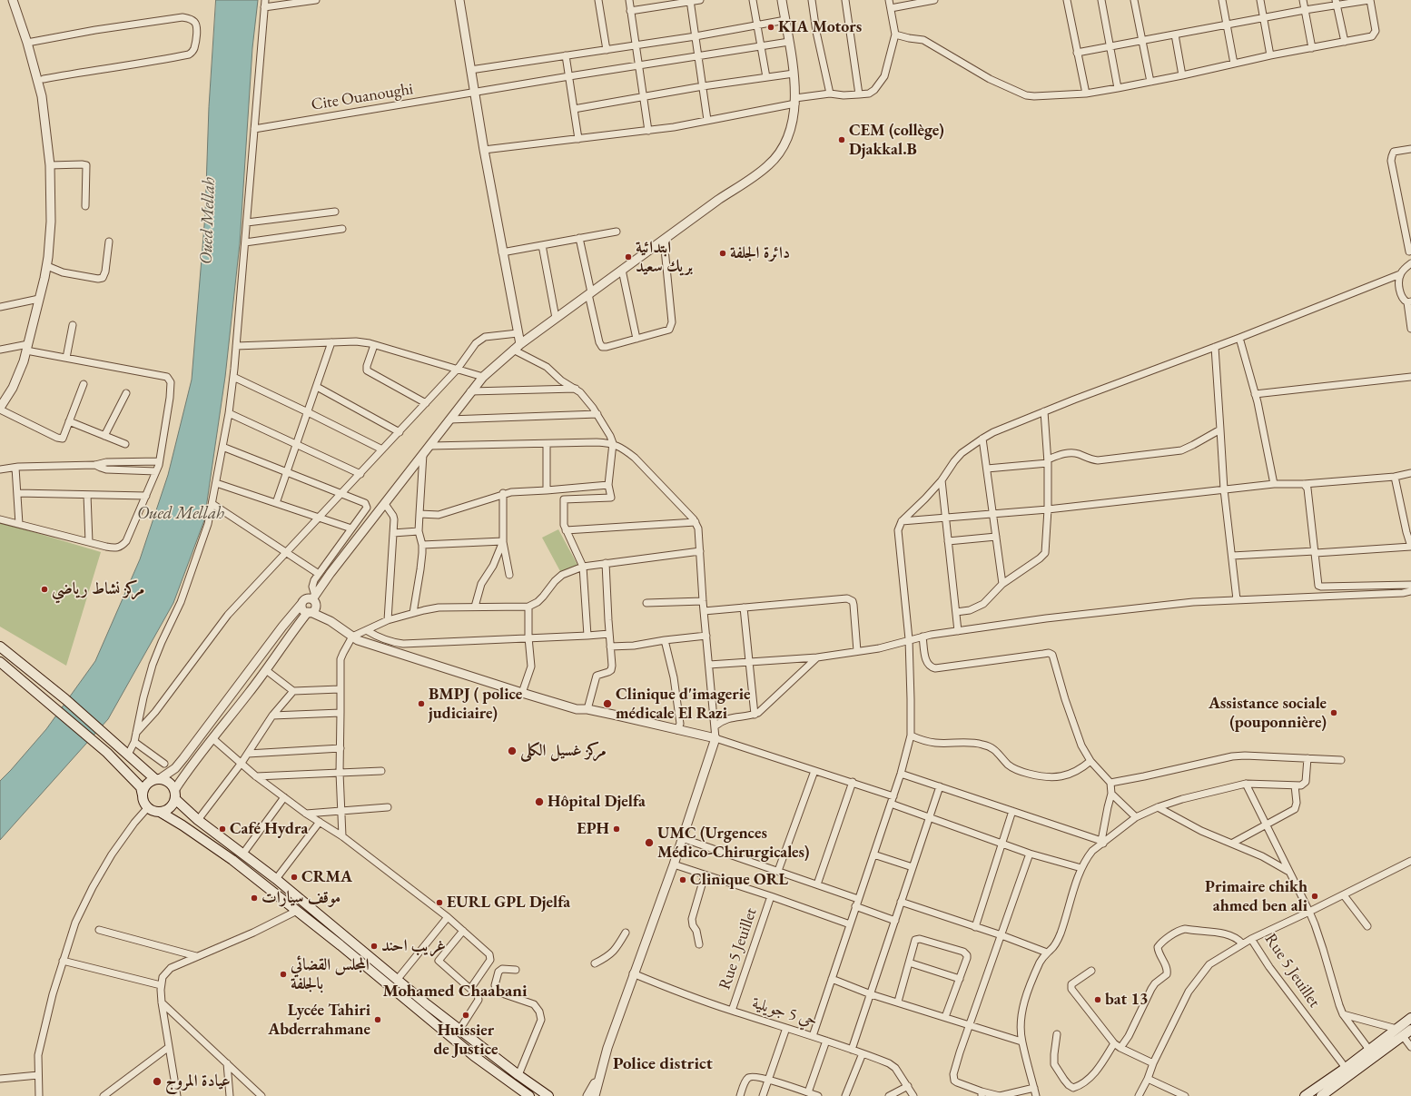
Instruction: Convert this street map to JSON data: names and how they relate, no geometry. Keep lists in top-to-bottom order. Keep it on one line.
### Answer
{"streets":{"street":["Cite Ouanoughi","Rue 5 Jeuillet","حي 5 جويلية"]},"crossings":[["Rue 5 Jeuillet","حي 5 جويلية"]],"districts":["Mohamed Chaabani","Police district"],"water":["Oued Mellah"],"places":["KIA Motors","CEM (collège) Djakkal.B","دائرة الجلفة","ابتدائية بريك سعيد","مركز نشاط رياضي","BMPJ ( police judiciaire)","Clinique d'imagerie médicale El Razi","Assistance sociale (pouponnière)","مركز غسيل الكلى","Hôpital Djelfa","Café Hydra","EPH","UMC (Urgences Médico-Chirurgicales)","CRMA","Clinique ORL","Primaire chikh ahmed ben ali","موقف سيارات","EURL GPL Djelfa","غريب احند","المجلس القضائي بالجلفة","bat 13","Huissier de Justice","Lycée Tahiri Abderrahmane","عيادة المروج"]}
